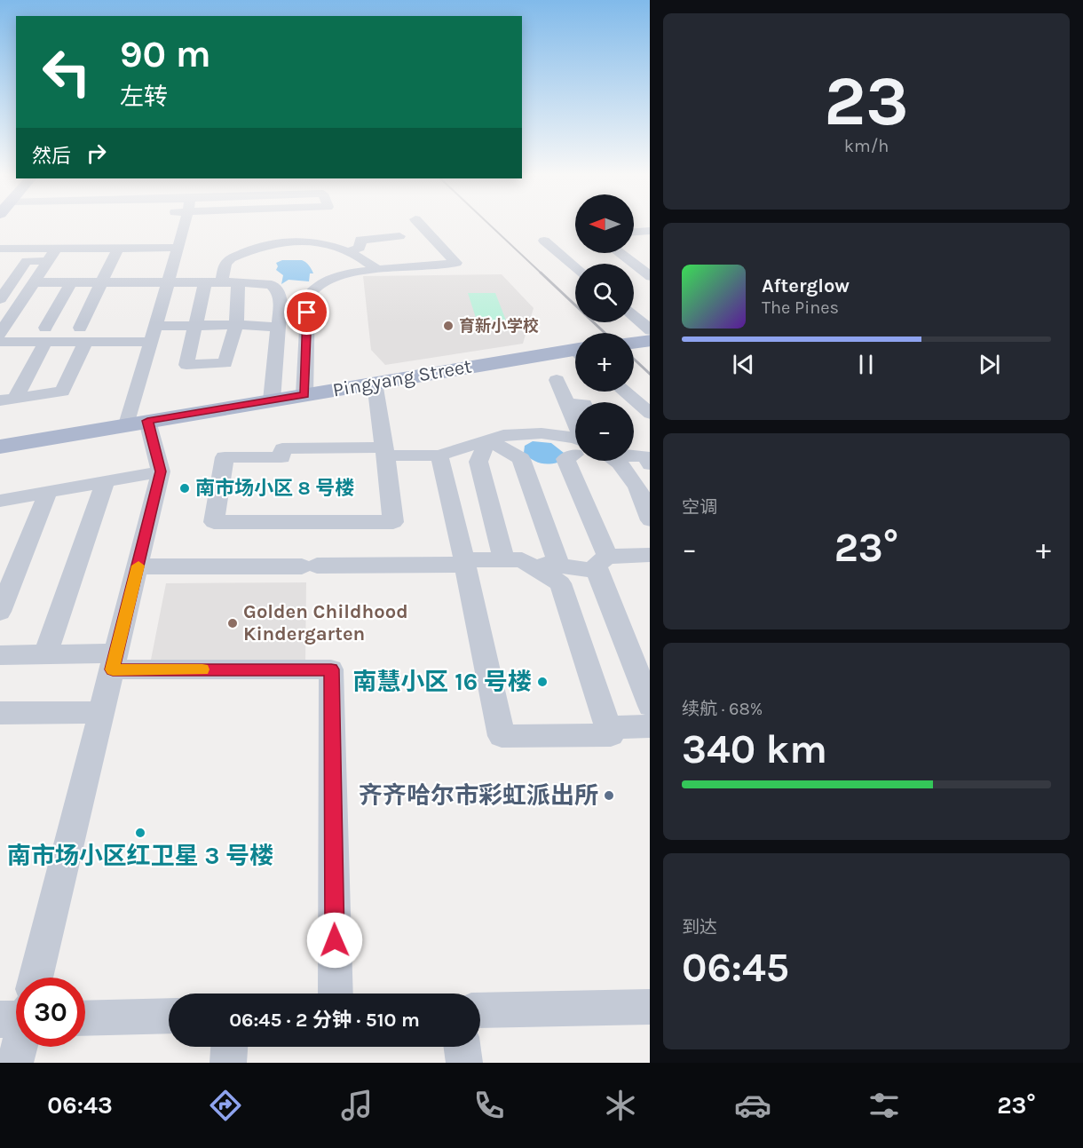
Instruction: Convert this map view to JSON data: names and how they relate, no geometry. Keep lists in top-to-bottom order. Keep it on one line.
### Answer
{"streets":{"main road":["Pingyang Street"]},"places":["育新小学校","南市场小区 8 号楼","Golden Childhood Kindergarten","南慧小区 16 号楼","齐齐哈尔市彩虹派出所","南市场小区红卫星 3 号楼"],"north":"left","page":{"tile":[["23","km/h"],"空调",["续航 · 68%","340 km"],["到达","06:45"]],"turn":["90 m","左转"],"then":"然后","map_buttons":["+","−"],"song":["Afterglow","The Pines"],"heat":["−","23°","+"],"limit":"30","trip":"06:45 · 2 分钟 · 510 m","tabs":["06:43","23°"]}}
